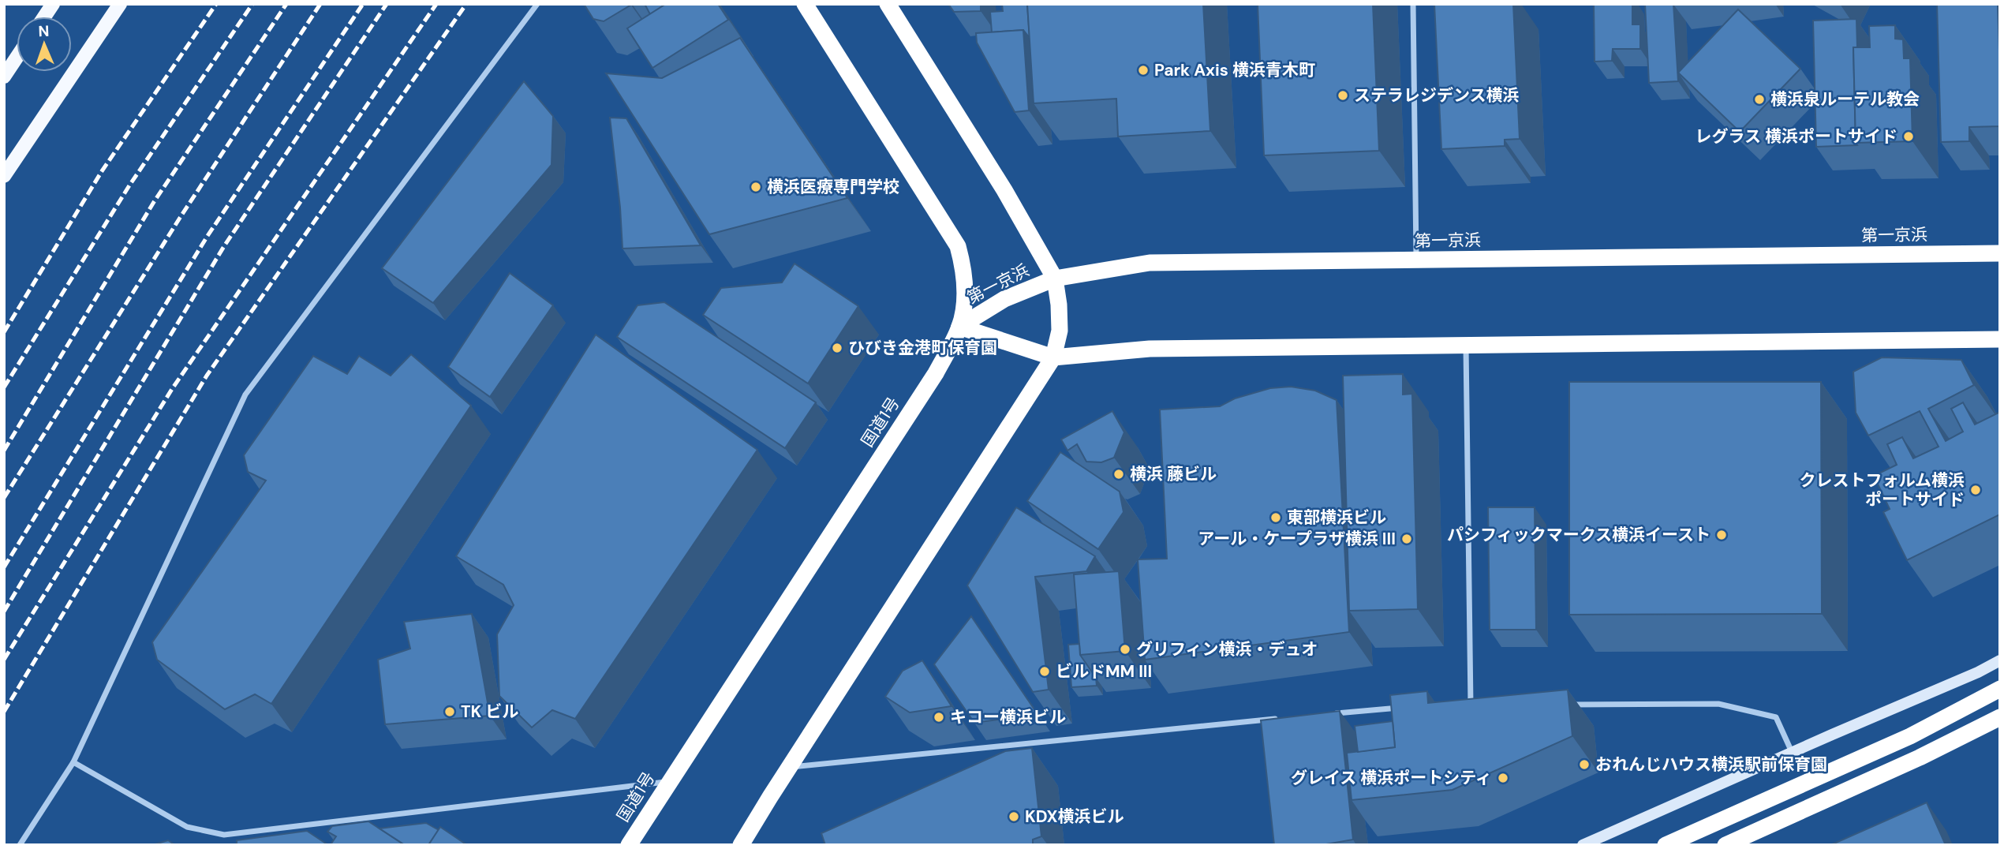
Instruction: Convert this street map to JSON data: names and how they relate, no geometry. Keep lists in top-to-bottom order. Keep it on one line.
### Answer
{"streets":{"highway":["第一京浜","国道1号"]},"crossings":[["第一京浜","国道1号"]],"places":["Park Axis 横浜青木町","ステラレジデンス横浜","横浜泉ルーテル教会","レグラス 横浜ポートサイド","横浜医療専門学校","ひびき金港町保育園","横浜 藤ビル","クレストフォルム横浜 ポートサイド","東部横浜ビル","パシフィックマークス横浜イースト","アール・ケープラザ横浜 III","グリフィン横浜・デュオ","ビルドMM III","TK ビル","キコー横浜ビル","おれんじハウス横浜駅前保育園","グレイス 横浜ポートシティ","KDX横浜ビル"],"north":"top"}
